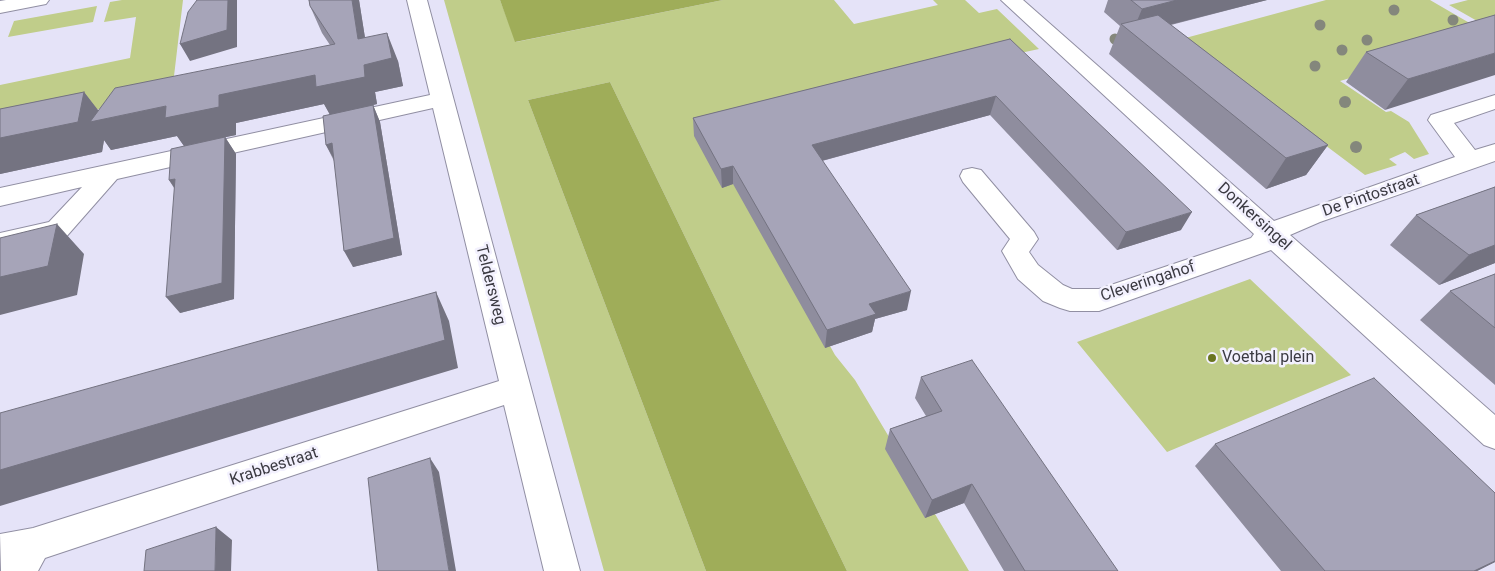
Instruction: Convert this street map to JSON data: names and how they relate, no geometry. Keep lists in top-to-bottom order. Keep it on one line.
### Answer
{"streets":{"street":["De Pintostraat","Donkersingel","Cleveringahof","Teldersweg","Krabbestraat"]},"crossings":[["De Pintostraat","Donkersingel"],["De Pintostraat","Cleveringahof"],["Donkersingel","Cleveringahof"],["Teldersweg","Krabbestraat"]],"places":["Voetbal plein"]}
